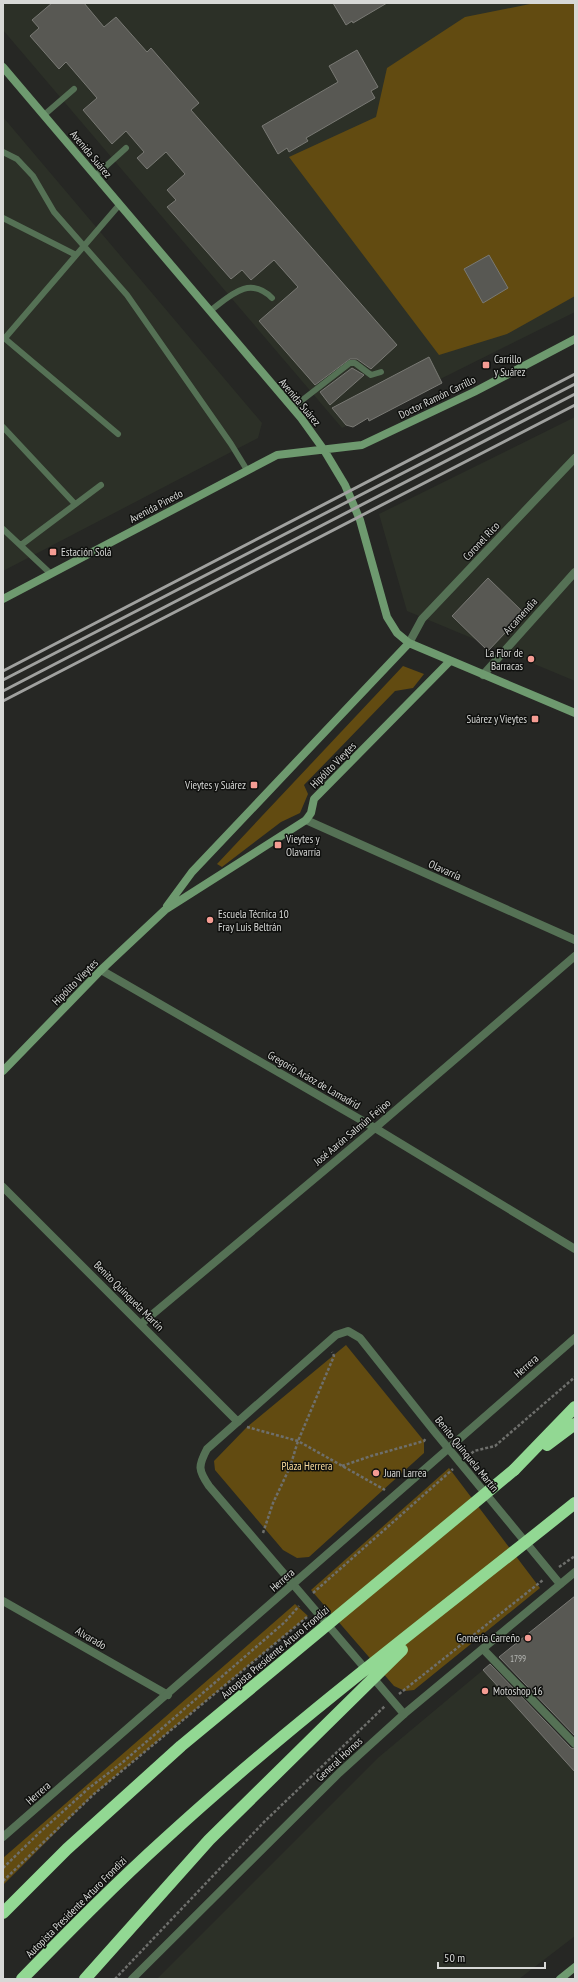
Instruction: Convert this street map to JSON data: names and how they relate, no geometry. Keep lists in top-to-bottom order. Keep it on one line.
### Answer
{"streets":{"highway":["Autopista Presidente Arturo Frondizi"],"main road":["Avenida Suárez","Doctor Ramón Carrillo","Avenida Pinedo","Hipólito Vieytes"],"street":["Coronel Rico","Arcamendia","Olavarría","Gregorio Aráoz de Lamadrid","José Aarón Salmún Feijoo","Benito Quinquela Martín","Herrera","Alvarado","General Hornos"]},"crossings":[["Avenida Suárez","Doctor Ramón Carrillo"],["Avenida Suárez","Avenida Pinedo"],["Avenida Suárez","Coronel Rico"],["Avenida Suárez","Arcamendia"],["Avenida Suárez","Hipólito Vieytes"],["Doctor Ramón Carrillo","Avenida Pinedo"],["Coronel Rico","Hipólito Vieytes"],["Hipólito Vieytes","Olavarría"],["Hipólito Vieytes","Gregorio Aráoz de Lamadrid"],["Gregorio Aráoz de Lamadrid","José Aarón Salmún Feijoo"],["José Aarón Salmún Feijoo","Benito Quinquela Martín"],["Benito Quinquela Martín","Herrera"],["Benito Quinquela Martín","General Hornos"],["Herrera","Alvarado"]],"parks":["Plaza Herrera"],"places":{"transit":["Carrillo y Suárez","Estación Solá","Suárez y Vieytes","Vieytes y Suárez","Vieytes y Olavarría"],"other":["La Flor de Barracas","Escuela Técnica 10 Fray Luis Beltrán","Juan Larrea","Gomería Carreño","Motoshop 16"]},"house_numbers":["1799"],"scale_bar":"50 m"}
